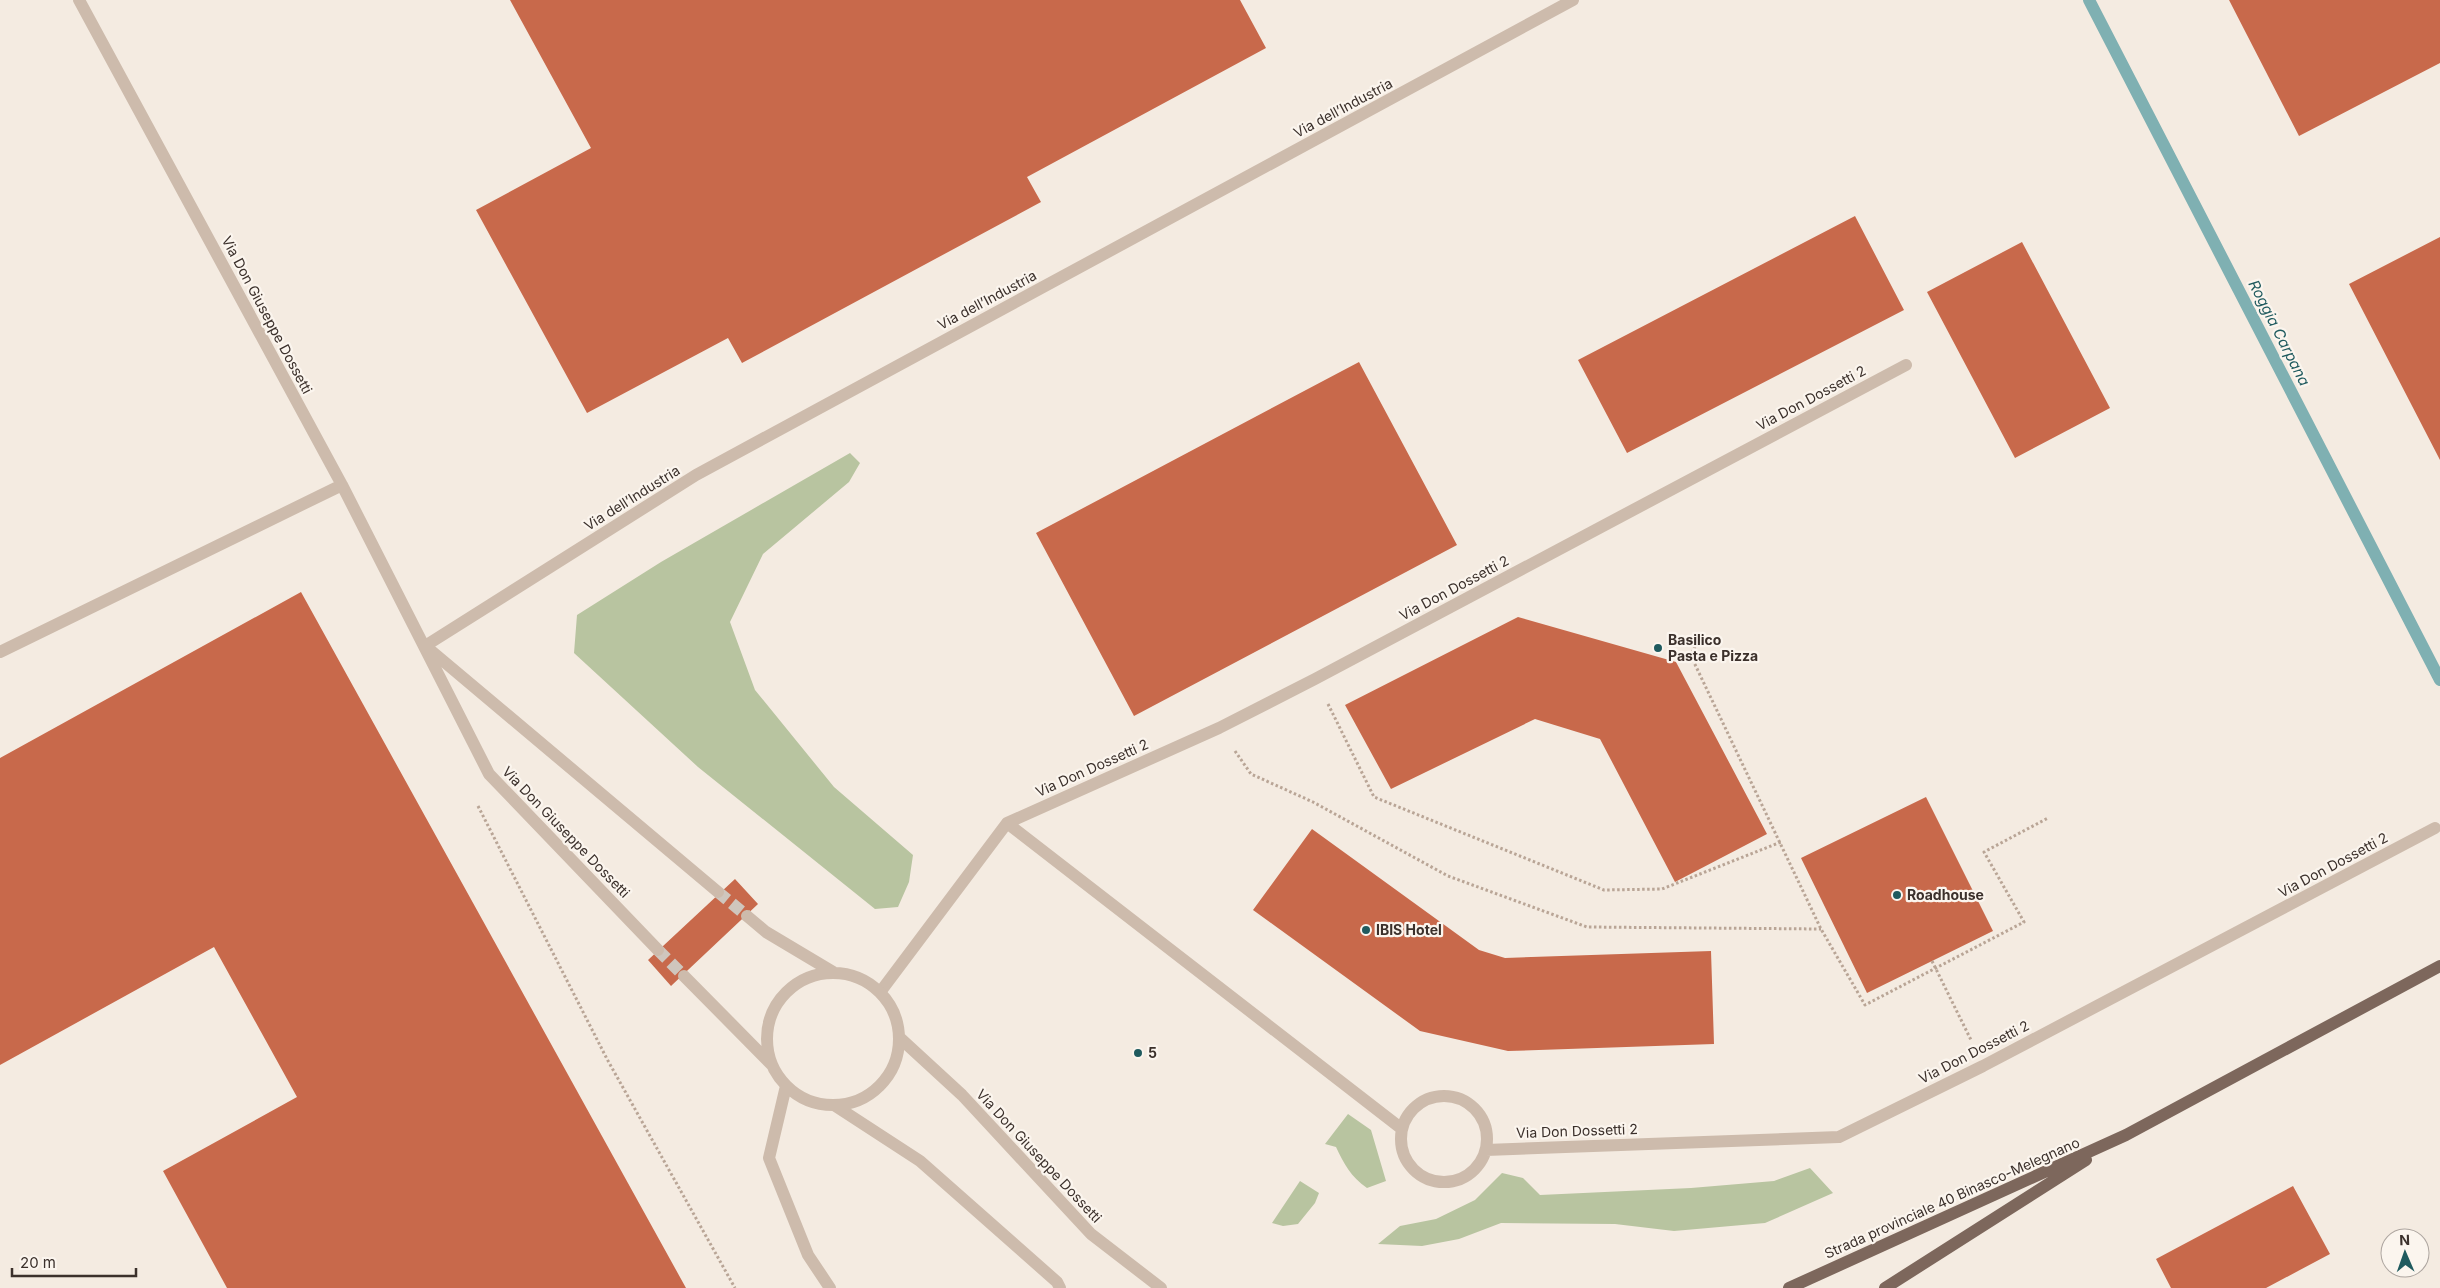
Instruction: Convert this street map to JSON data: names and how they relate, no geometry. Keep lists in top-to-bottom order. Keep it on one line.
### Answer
{"streets":{"main road":["Strada provinciale 40 Binasco-Melegnano"],"street":["Via dell’Industria","Via Don Giuseppe Dossetti","Via Don Dossetti 2"]},"crossings":[["Via dell’Industria","Via Don Giuseppe Dossetti"],["Via Don Giuseppe Dossetti","Via Don Dossetti 2"]],"water":["Roggia Carpana"],"places":["Basilico Pasta e Pizza","Roadhouse","IBIS Hotel","5"],"scale_bar":"20 m","north":"top"}
